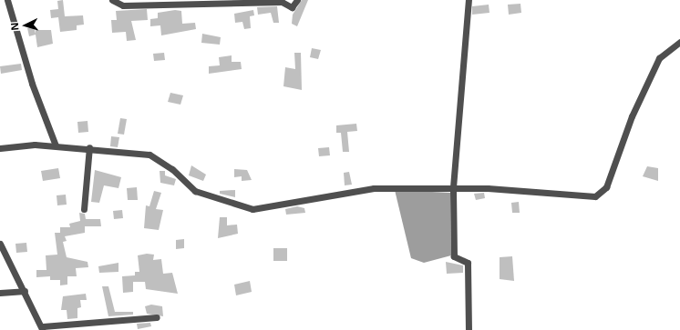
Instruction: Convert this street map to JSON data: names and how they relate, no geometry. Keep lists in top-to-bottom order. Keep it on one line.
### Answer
{"north":"left"}
